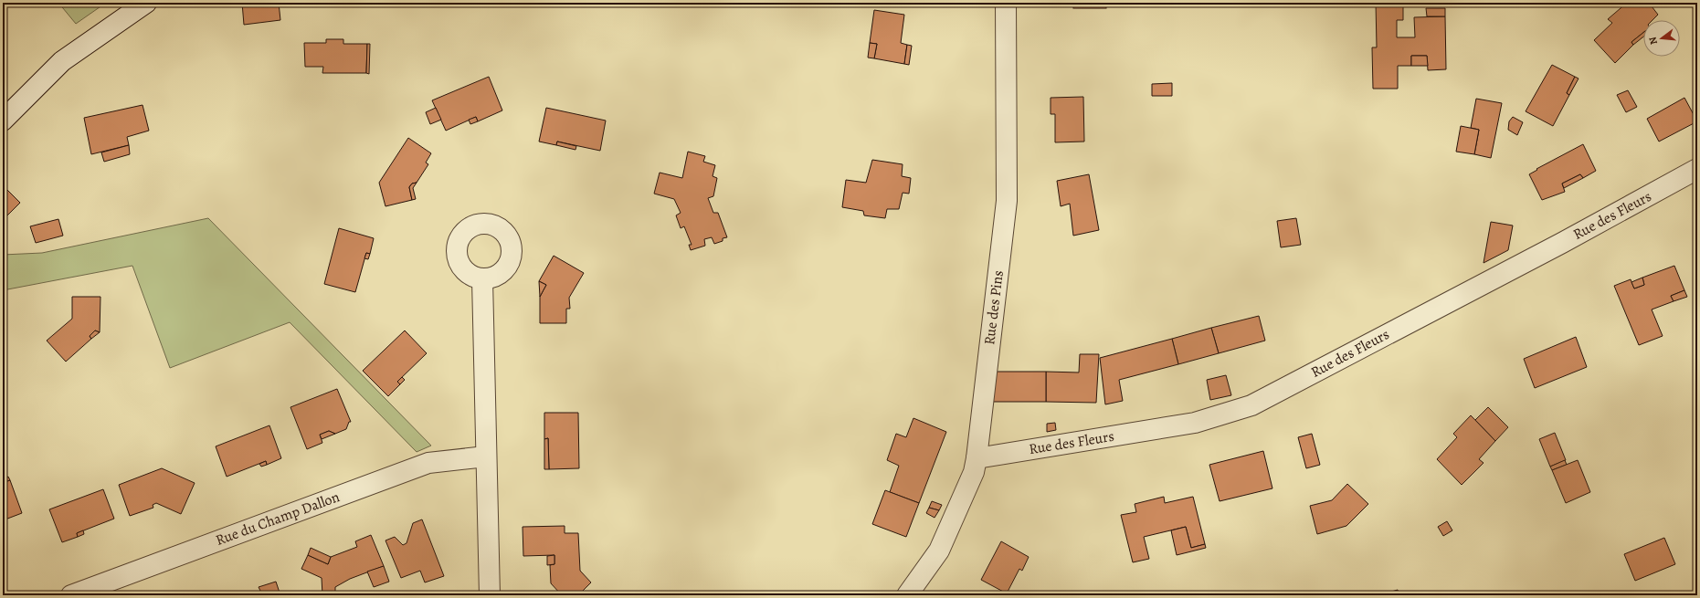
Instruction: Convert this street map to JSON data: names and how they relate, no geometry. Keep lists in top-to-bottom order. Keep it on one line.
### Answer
{"streets":{"street":["Rue des Fleurs","Rue des Pins","Rue du Champ Dallon"]},"crossings":[["Rue des Fleurs","Rue des Pins"]],"north":"left"}
